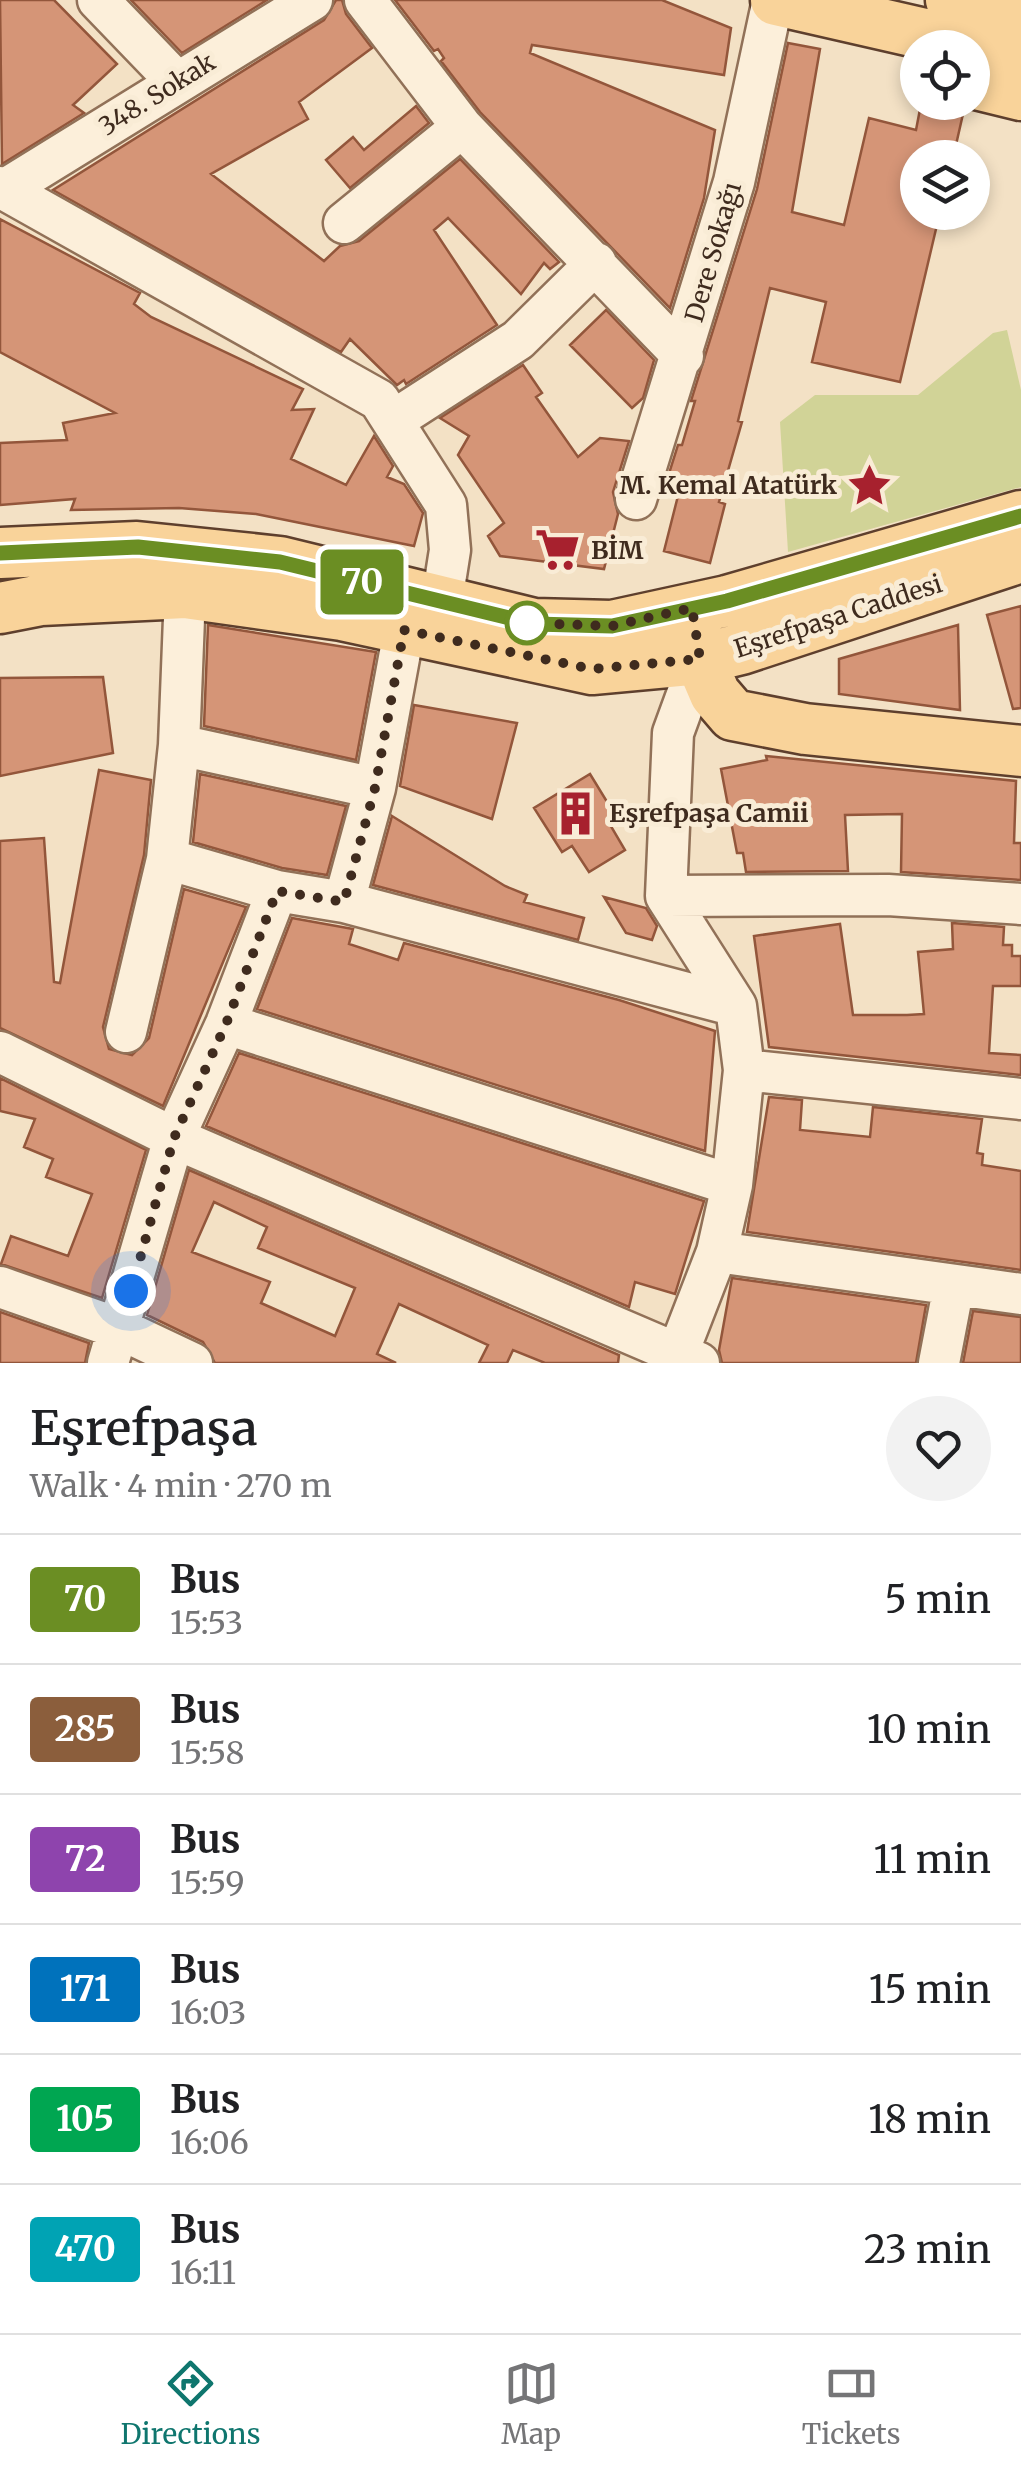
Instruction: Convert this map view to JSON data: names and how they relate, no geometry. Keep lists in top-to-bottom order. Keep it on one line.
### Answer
{"streets":{"main road":["Eşrefpaşa Caddesi"],"street":["348. Sokak","Dere Sokağı"]},"places":{"place":["M. Kemal Atatürk"],"supermarket":["BİM"],"building":["Eşrefpaşa Camii"]},"lines":["bus line 70"],"page":{"on_map":"70","heading":["Eşrefpaşa","Walk · 4 min · 270 m"],"list":[{"mark":"70","name":"Bus","note":"15:53","value":"5 min"},{"mark":"285","name":"Bus","note":"15:58","value":"10 min"},{"mark":"72","name":"Bus","note":"15:59","value":"11 min"},{"mark":"171","name":"Bus","note":"16:03","value":"15 min"},{"mark":"105","name":"Bus","note":"16:06","value":"18 min"},{"mark":"470","name":"Bus","note":"16:11","value":"23 min"}],"tabs":["Directions","Map","Tickets"]}}
